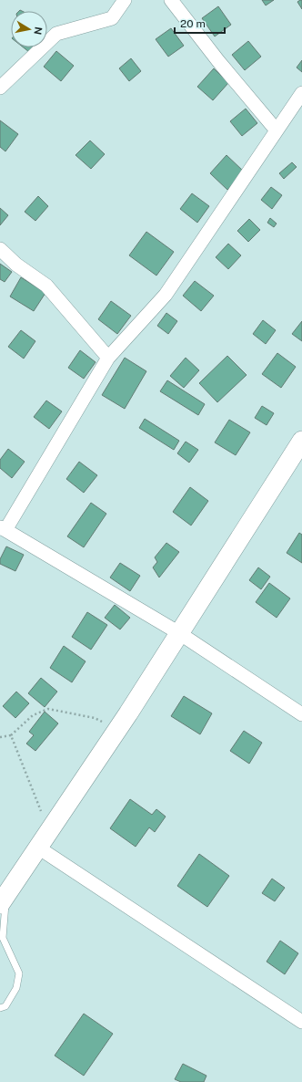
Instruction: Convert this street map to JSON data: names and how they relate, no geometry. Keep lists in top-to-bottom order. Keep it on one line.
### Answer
{"scale_bar":"20 m","north":"right"}
